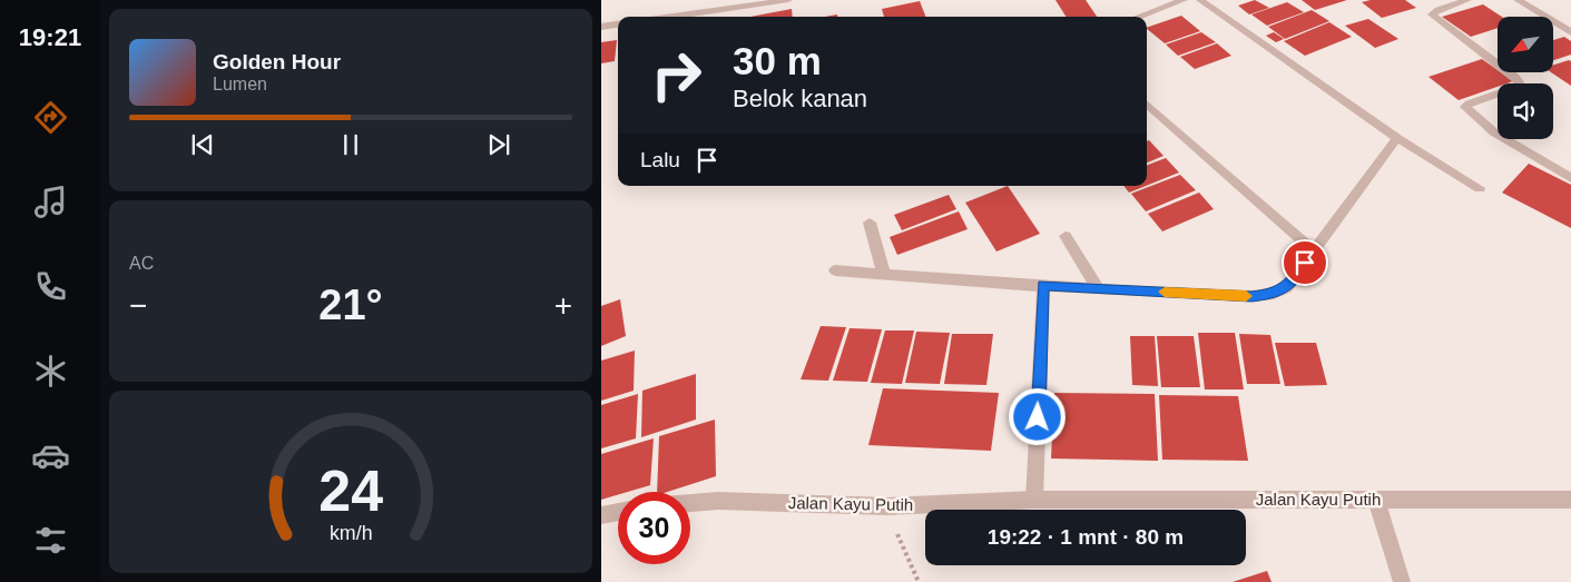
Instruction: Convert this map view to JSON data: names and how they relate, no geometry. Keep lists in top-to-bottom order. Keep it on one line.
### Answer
{"streets":{"street":["Jalan Kayu Putih"]},"north":"bottom left","page":{"tabs":"19:21","turn":["30 m","Belok kanan"],"song":["Golden Hour","Lumen"],"then":"Lalu","tile":"AC","heat":["−","21°","+"],"limit":"30","trip":"19:22 · 1 mnt · 80 m","gauge":["24","km/h"]}}
